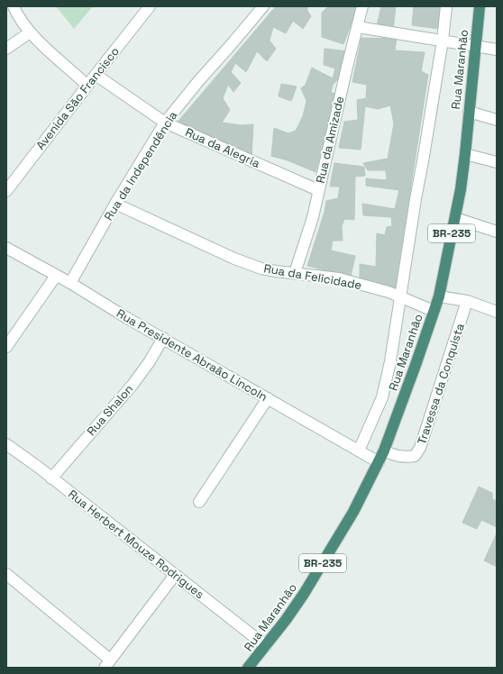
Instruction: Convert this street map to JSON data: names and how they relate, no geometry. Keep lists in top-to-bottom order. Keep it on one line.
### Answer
{"streets":{"highway":["Rua Maranhão","BR-235"],"street":["Avenida São Francisco","Rua da Amizade","Rua da Alegria","Rua da Independência","Rua da Felicidade","Rua Presidente Abraão Lincoln","Travessa da Conquista","Rua Shalon","Rua Herbert Mouze Rodrigues"]},"crossings":[["Rua Maranhão","Rua da Felicidade"],["Rua Maranhão","Rua Presidente Abraão Lincoln"],["Rua Maranhão","Travessa da Conquista"],["Rua Maranhão","Rua Herbert Mouze Rodrigues"],["Avenida São Francisco","Rua da Alegria"],["Rua da Amizade","Rua da Alegria"],["Rua da Amizade","Rua da Felicidade"],["Rua da Alegria","Rua da Independência"],["Rua da Independência","Rua da Felicidade"],["Rua da Independência","Rua Presidente Abraão Lincoln"],["Rua Presidente Abraão Lincoln","Rua Shalon"],["Rua Shalon","Rua Herbert Mouze Rodrigues"]]}
